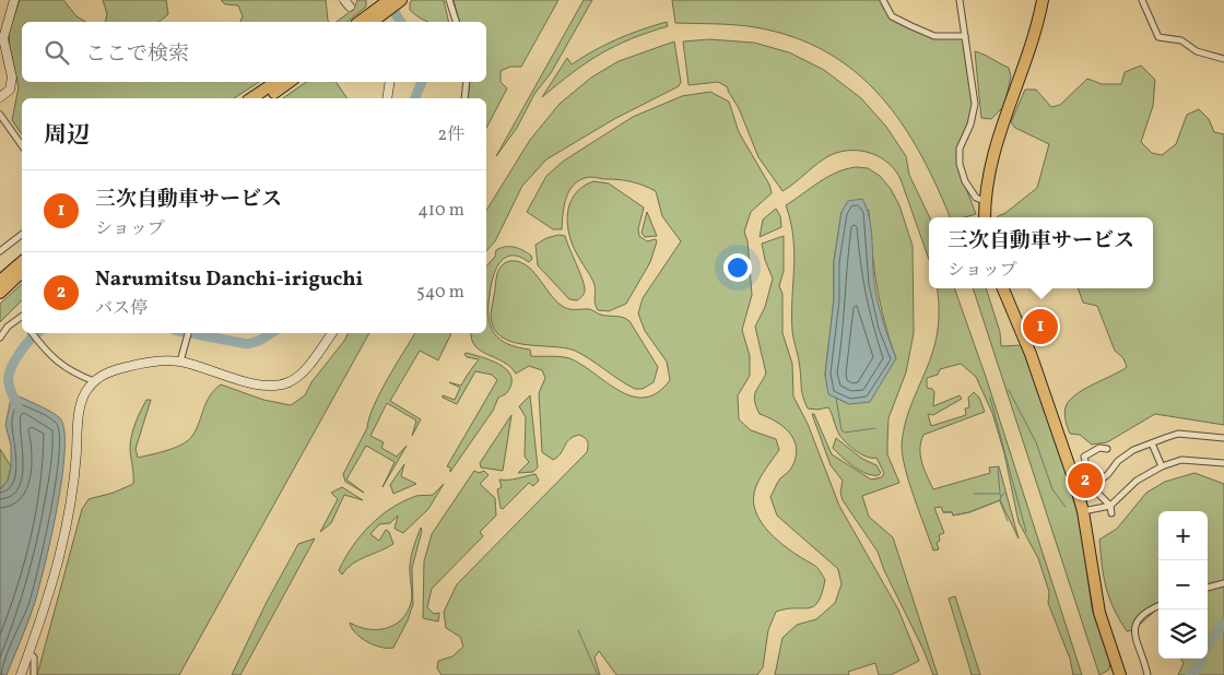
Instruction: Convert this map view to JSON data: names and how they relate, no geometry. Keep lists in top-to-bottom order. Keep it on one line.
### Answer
{"page":{"search":"ここで検索","heading":["周辺","2件"],"list":[{"mark":"1","name":"三次自動車サービス","note":"ショップ","value":"410 m"},{"mark":"2","name":"Narumitsu Danchi-iriguchi","note":"バス停","value":"540 m"}],"popup":["三次自動車サービス","ショップ"],"pins":["1","2"],"map_buttons":["+","−"]}}
